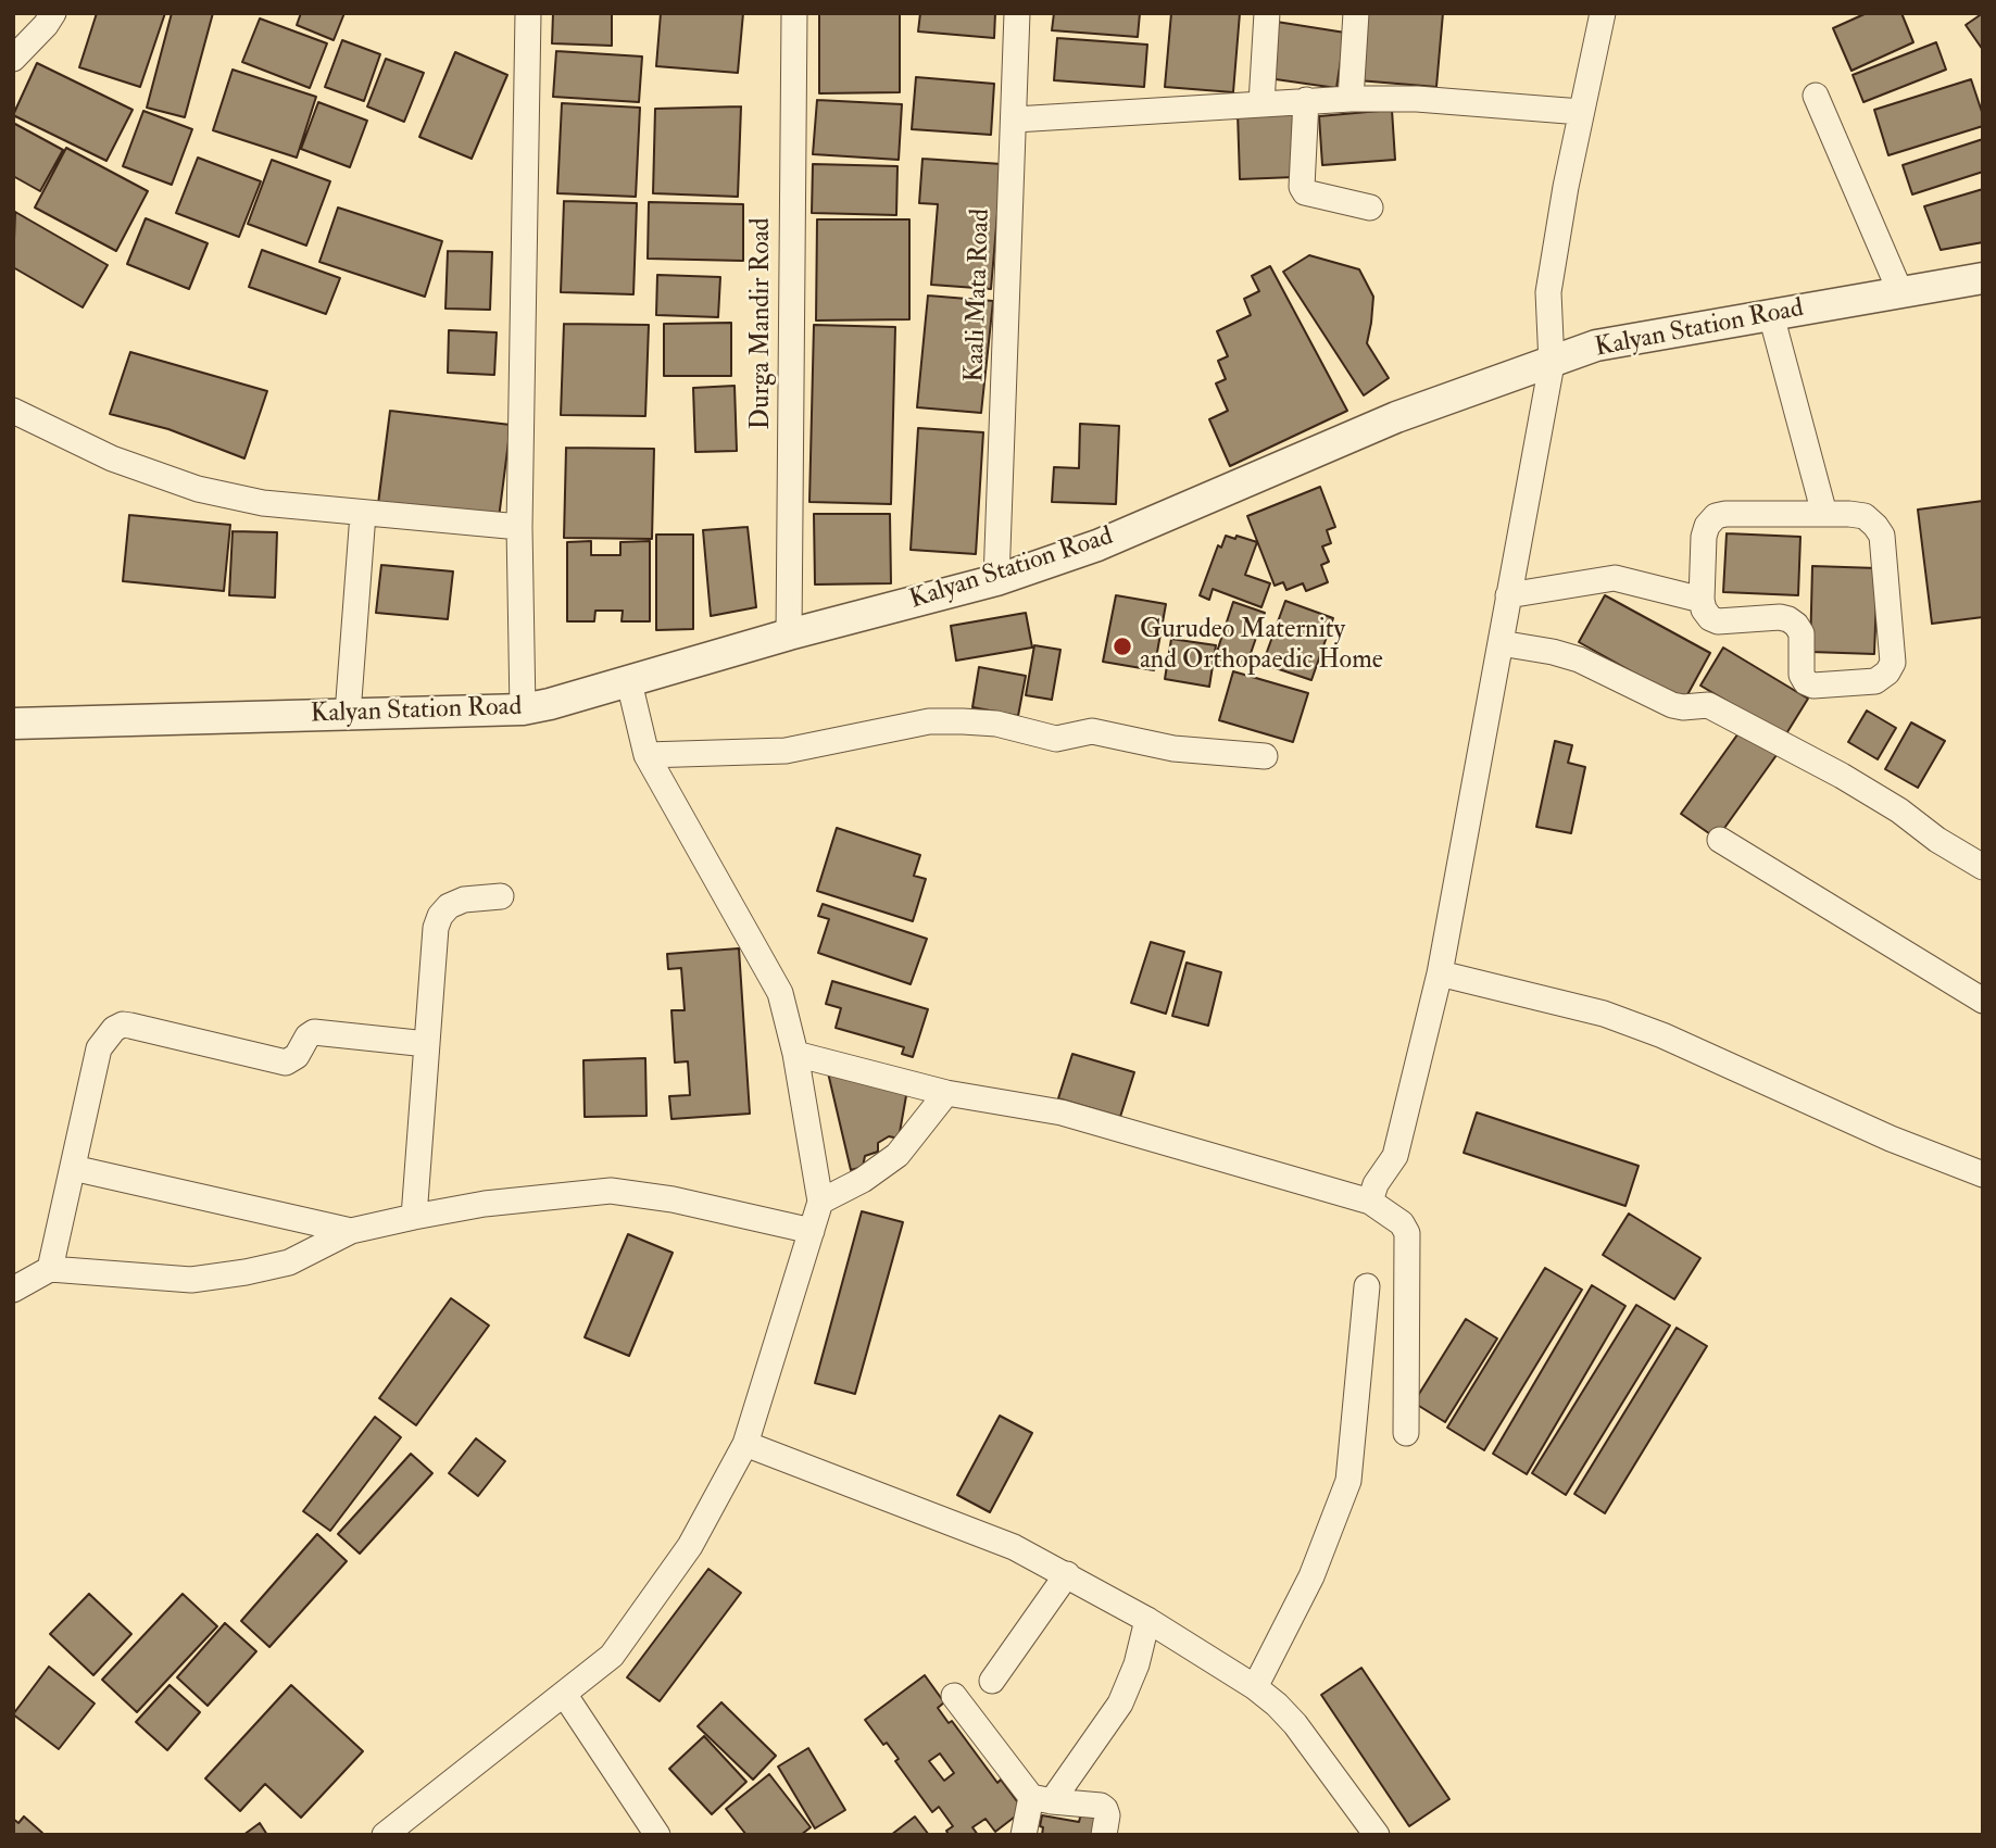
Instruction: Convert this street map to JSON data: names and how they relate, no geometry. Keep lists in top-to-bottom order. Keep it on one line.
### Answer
{"streets":{"street":["Kaali Mata Road","Durga Mandir Road","Kalyan Station Road"]},"crossings":[["Kaali Mata Road","Kalyan Station Road"],["Durga Mandir Road","Kalyan Station Road"]],"places":["Gurudeo Maternity and Orthopaedic Home"]}
